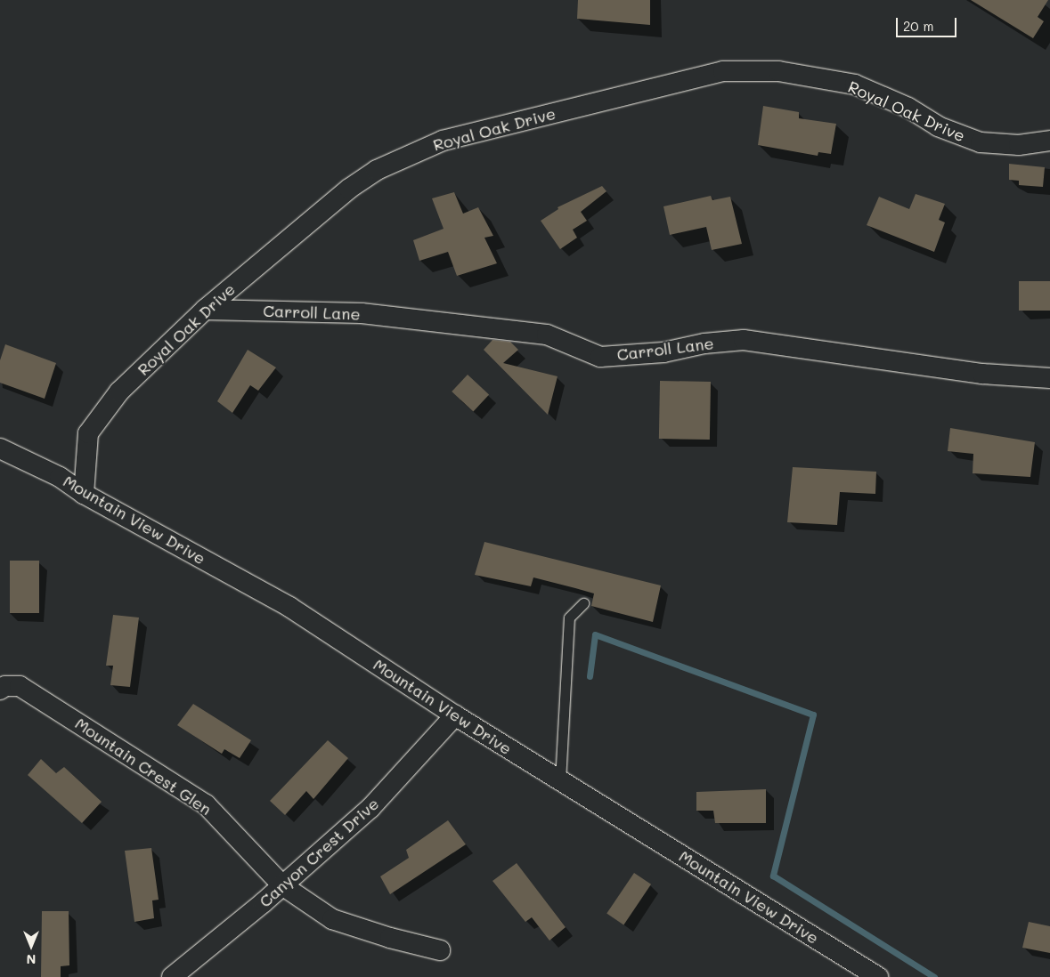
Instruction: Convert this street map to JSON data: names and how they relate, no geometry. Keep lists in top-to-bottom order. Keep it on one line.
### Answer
{"streets":{"street":["Royal Oak Drive","Carroll Lane","Mountain View Drive","Mountain Crest Glen","Canyon Crest Drive"]},"crossings":[["Royal Oak Drive","Carroll Lane"],["Royal Oak Drive","Mountain View Drive"],["Mountain View Drive","Canyon Crest Drive"],["Mountain Crest Glen","Canyon Crest Drive"]],"scale_bar":"20 m","north":"bottom"}
